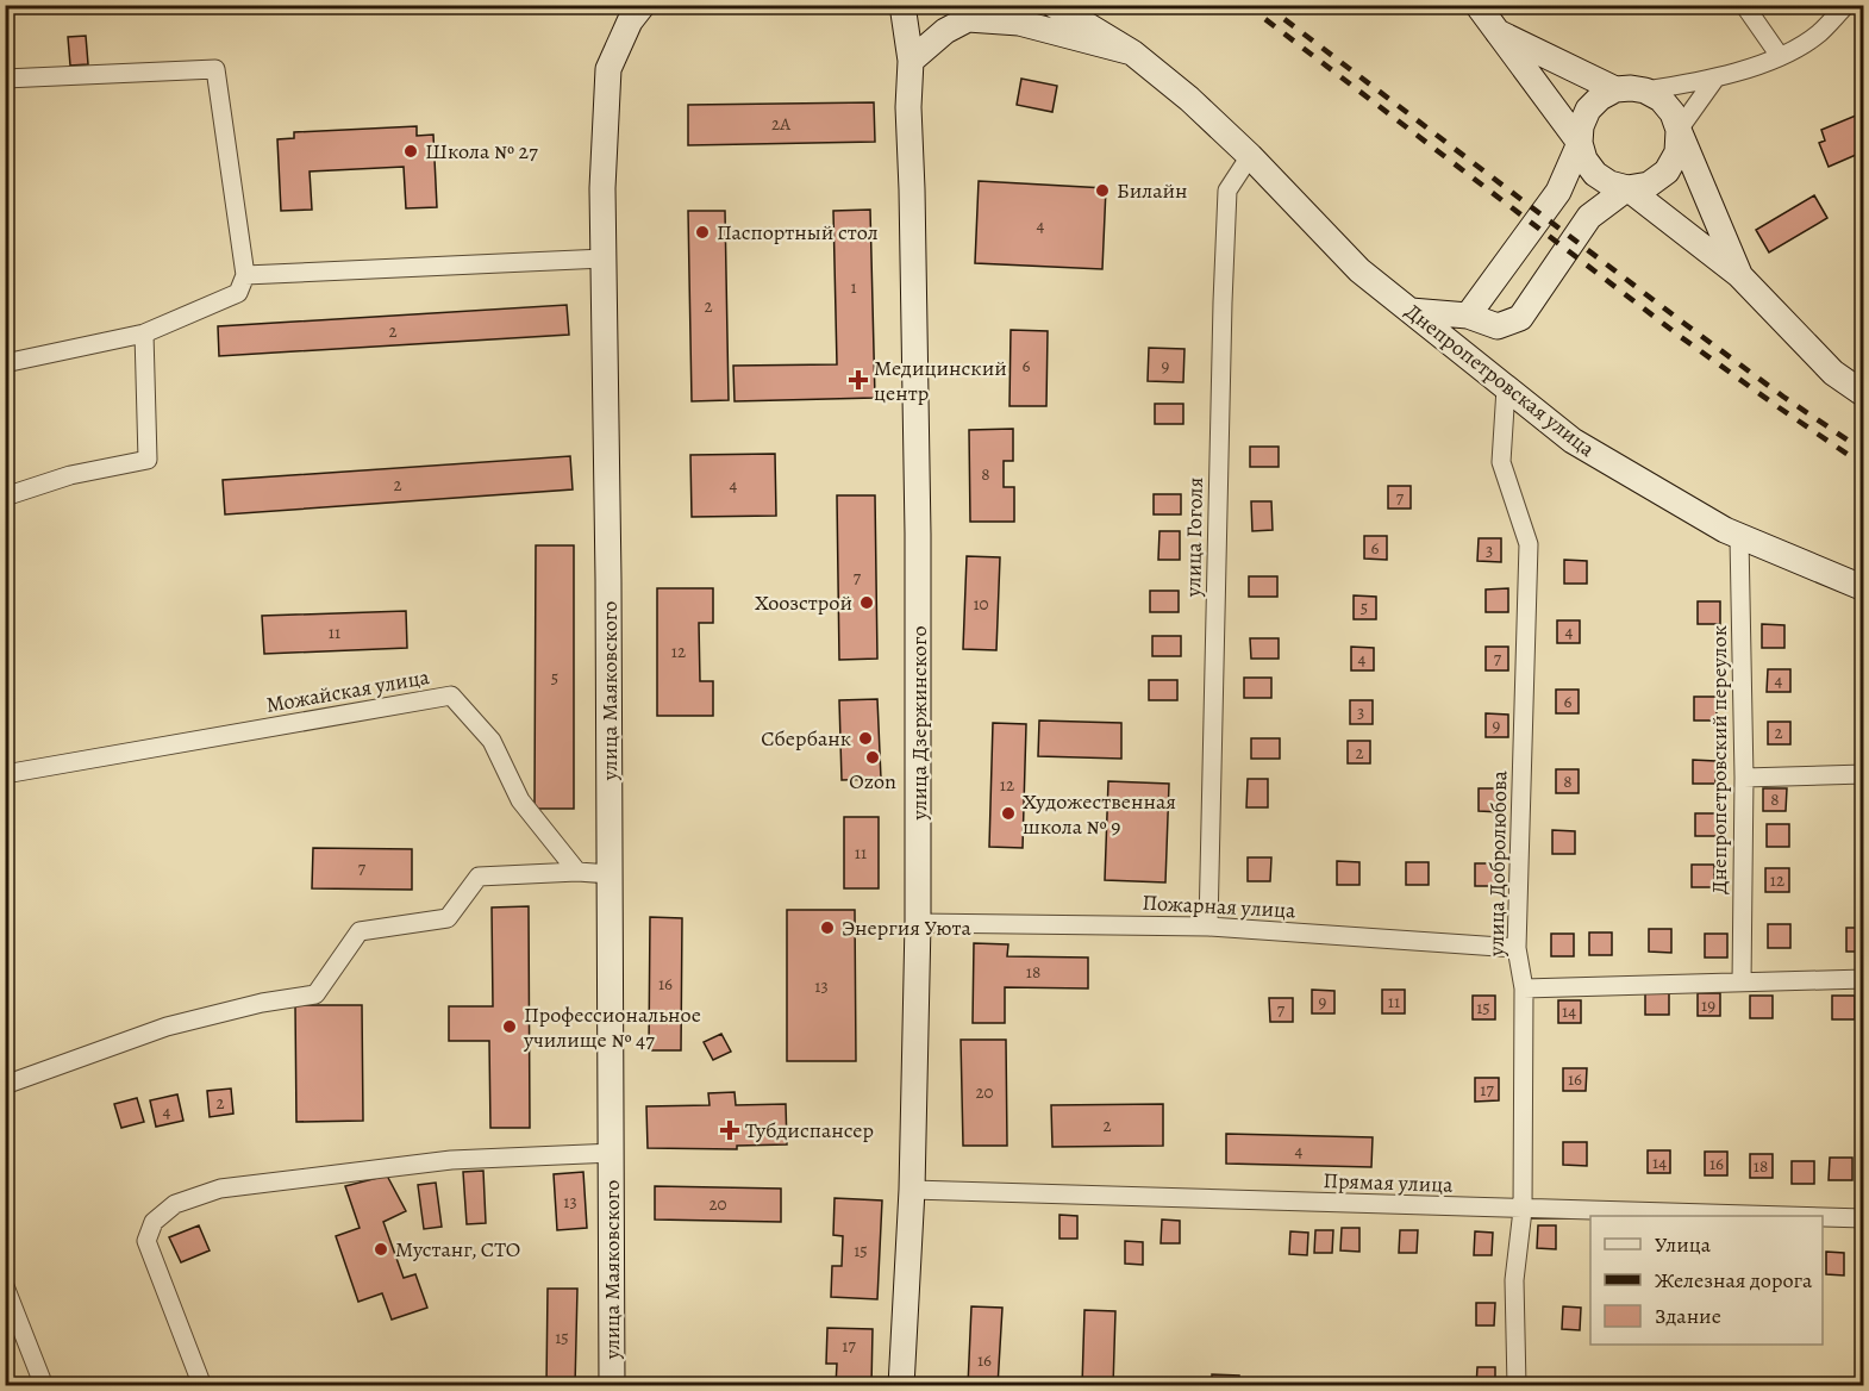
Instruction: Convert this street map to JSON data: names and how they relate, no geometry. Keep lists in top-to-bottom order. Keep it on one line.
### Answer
{"streets":{"main road":["Днепропетровская улица","улица Маяковского","улица Дзержинского"],"street":["улица Гоголя","Можайская улица","Днепропетровский переулок","улица Добролюбова","Пожарная улица","Прямая улица"]},"crossings":[["Днепропетровская улица","улица Гоголя"],["Днепропетровская улица","Днепропетровский переулок"],["Днепропетровская улица","улица Добролюбова"],["улица Гоголя","Пожарная улица"],["улица Дзержинского","Пожарная улица"],["улица Дзержинского","Прямая улица"],["улица Добролюбова","Пожарная улица"],["улица Добролюбова","Прямая улица"]],"places":{"other":["Школа № 27","Билайн","Паспортный стол","Хоозстрой","Сбербанк","Ozon","Художественная школа № 9","Энергия Уюта","Профессиональное училище № 47","Мустанг, СТО"],"health":["Медицинский центр","Тубдиспансер"]},"house_numbers":["2А","4","1","2","2","6","9","8","2","4","7","6","3","7","10","5","4","11","12","4","7","5","4","6","3","9","2","2","8","12","8","11","7","12","18","16","13","9","11","19","15","7","14","16","17","20","2","4","2","4","14","16","18","13","20","15","15","17","16"],"legend":["Улица","Железная дорога","Здание"]}
